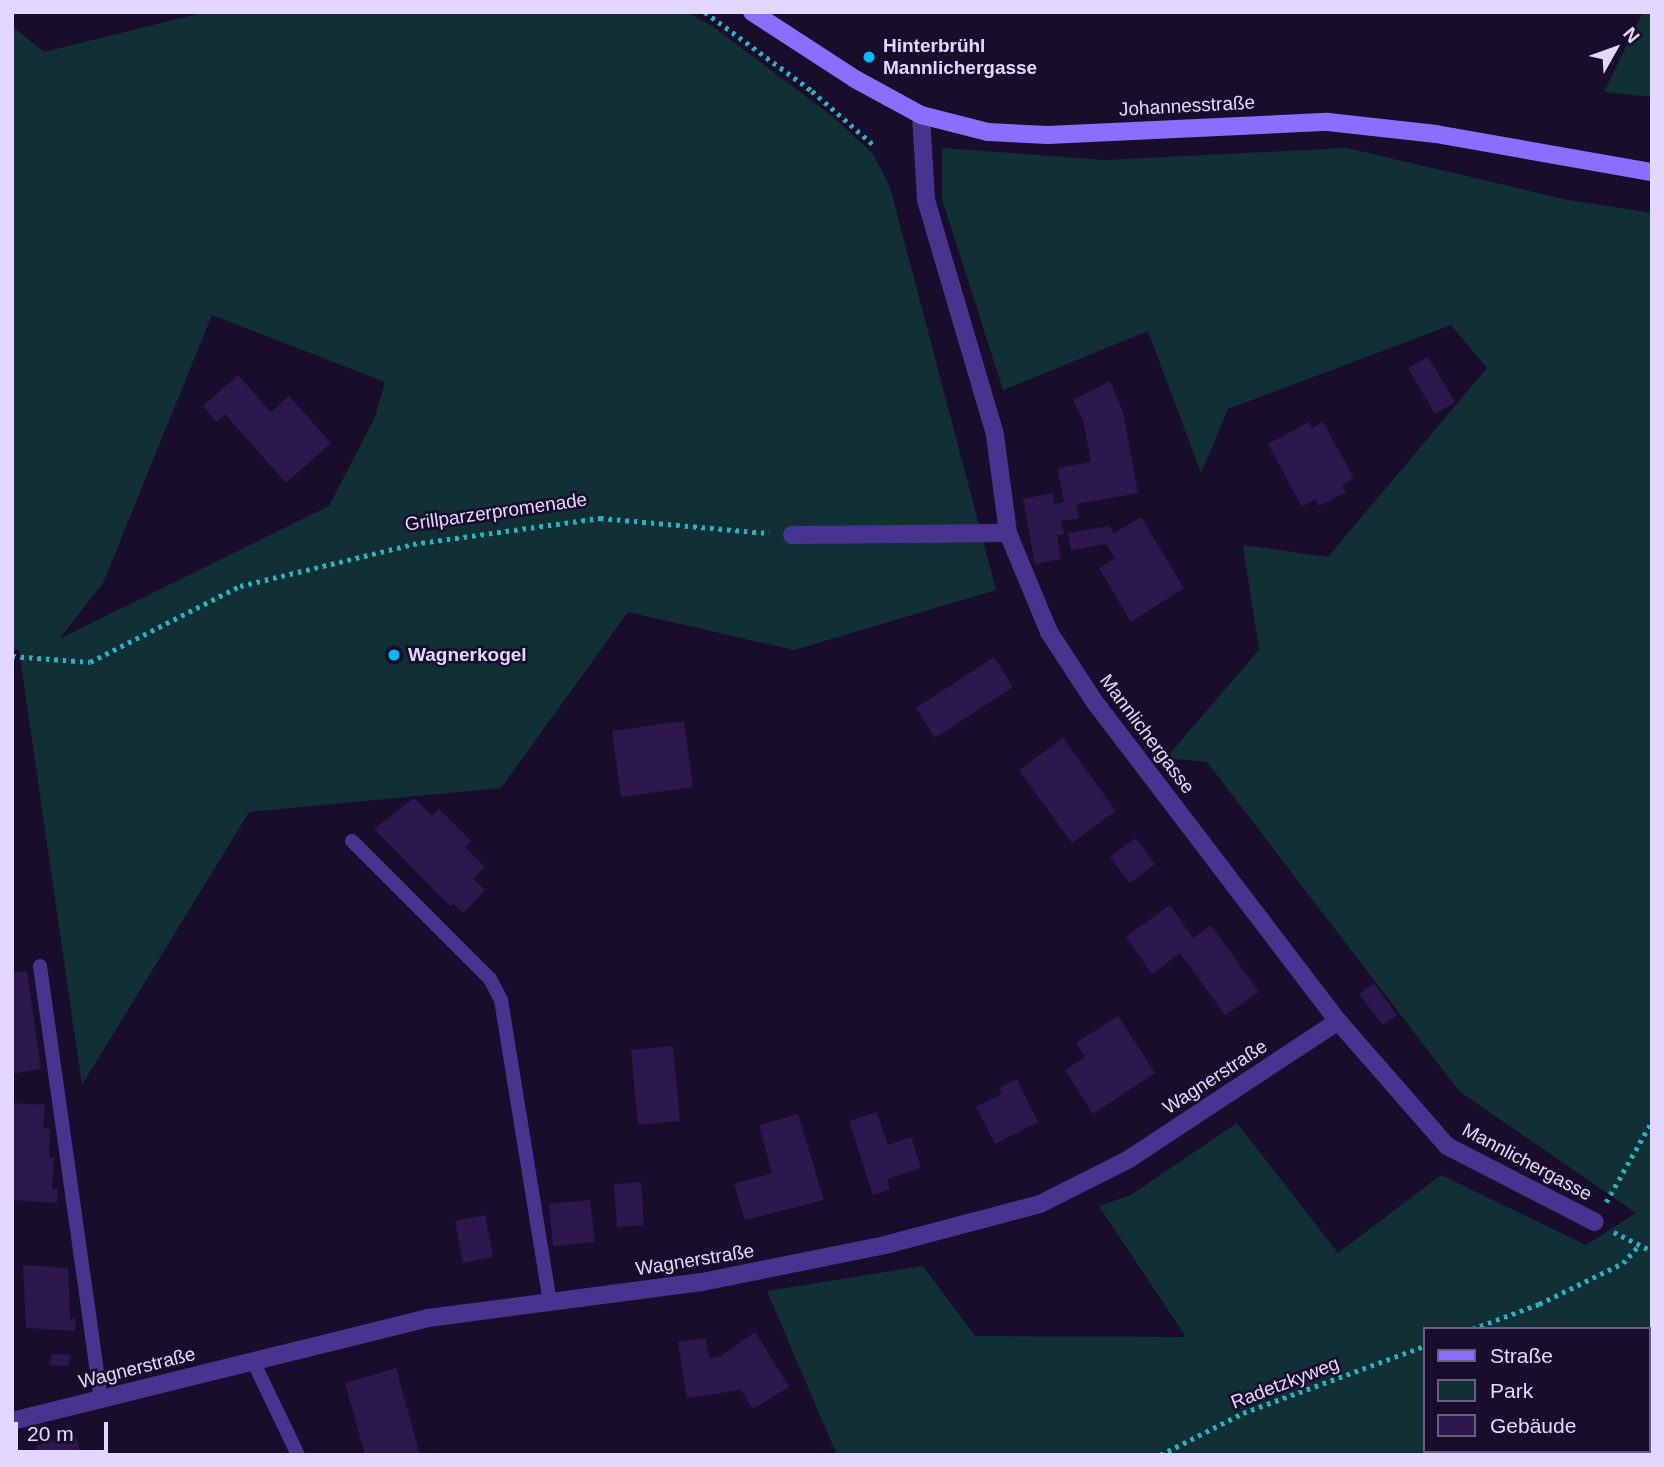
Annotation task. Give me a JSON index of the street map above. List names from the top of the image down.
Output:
{
  "streets": {
    "main road": ["Johannesstraße"],
    "street": ["Mannlichergasse", "Wagnerstraße"],
    "path": ["Grillparzerpromenade", "Radetzkyweg"]
  },
  "crossings": [
    ["Johannesstraße", "Mannlichergasse"],
    ["Mannlichergasse", "Wagnerstraße"]
  ],
  "places": ["Hinterbrühl Mannlichergasse", "Wagnerkogel"],
  "legend": ["Straße", "Park", "Gebäude"],
  "scale_bar": "20 m",
  "north": "top right"
}
